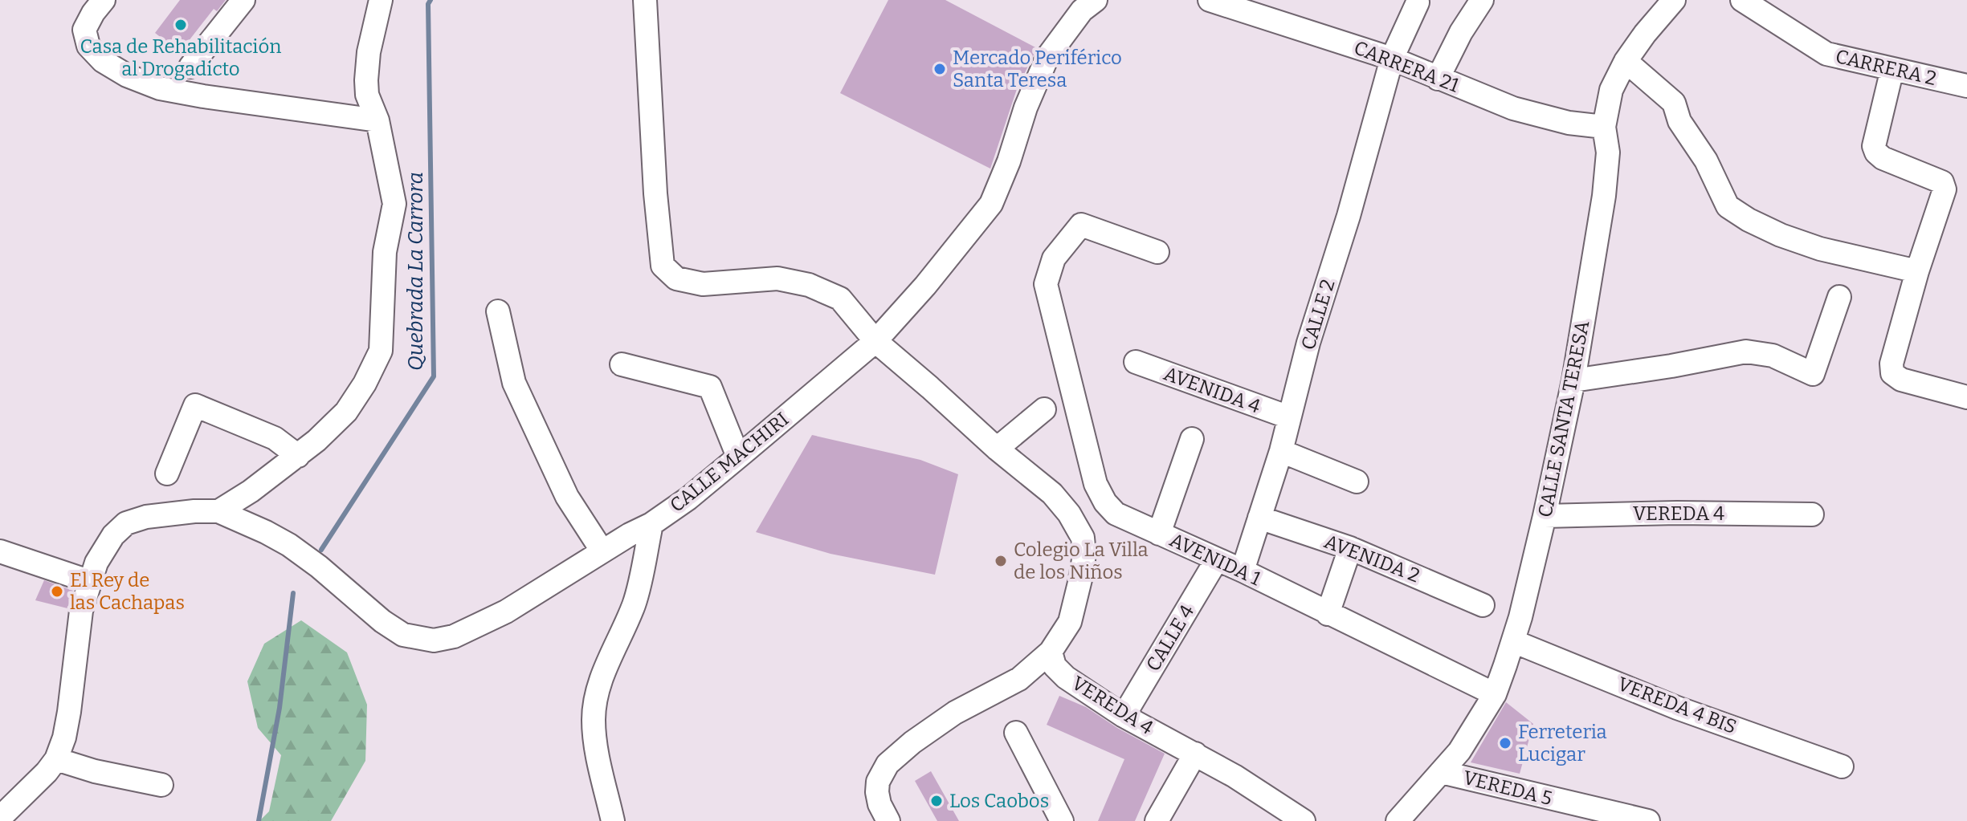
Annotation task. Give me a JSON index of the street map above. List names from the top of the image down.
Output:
{
  "streets": {
    "street": [
      "CARRERA 21",
      "CARRERA 2",
      "CALLE 2",
      "AVENIDA 4",
      "CALLE SANTA TERESA",
      "CALLE MACHIRI",
      "VEREDA 4",
      "AVENIDA 2",
      "AVENIDA 1",
      "CALLE 4",
      "VEREDA 4 BIS",
      "VEREDA 5"
    ]
  },
  "crossings": [
    ["CARRERA 21", "CALLE 2"],
    ["CARRERA 21", "CALLE SANTA TERESA"],
    ["CALLE 2", "AVENIDA 4"],
    ["CALLE 2", "AVENIDA 2"],
    ["CALLE 2", "AVENIDA 1"],
    ["CALLE SANTA TERESA", "VEREDA 4"],
    ["CALLE SANTA TERESA", "AVENIDA 1"],
    ["CALLE SANTA TERESA", "VEREDA 4 BIS"],
    ["CALLE SANTA TERESA", "VEREDA 5"],
    ["VEREDA 4", "CALLE 4"],
    ["AVENIDA 1", "CALLE 4"]
  ],
  "water": ["Quebrada La Carrora"],
  "places": [
    "Casa de Rehabilitación al Drogadicto",
    "Mercado Periférico Santa Teresa",
    "Colegio La Villa de los Niños",
    "El Rey de las Cachapas",
    "Ferreteria Lucigar",
    "Los Caobos"
  ]
}
